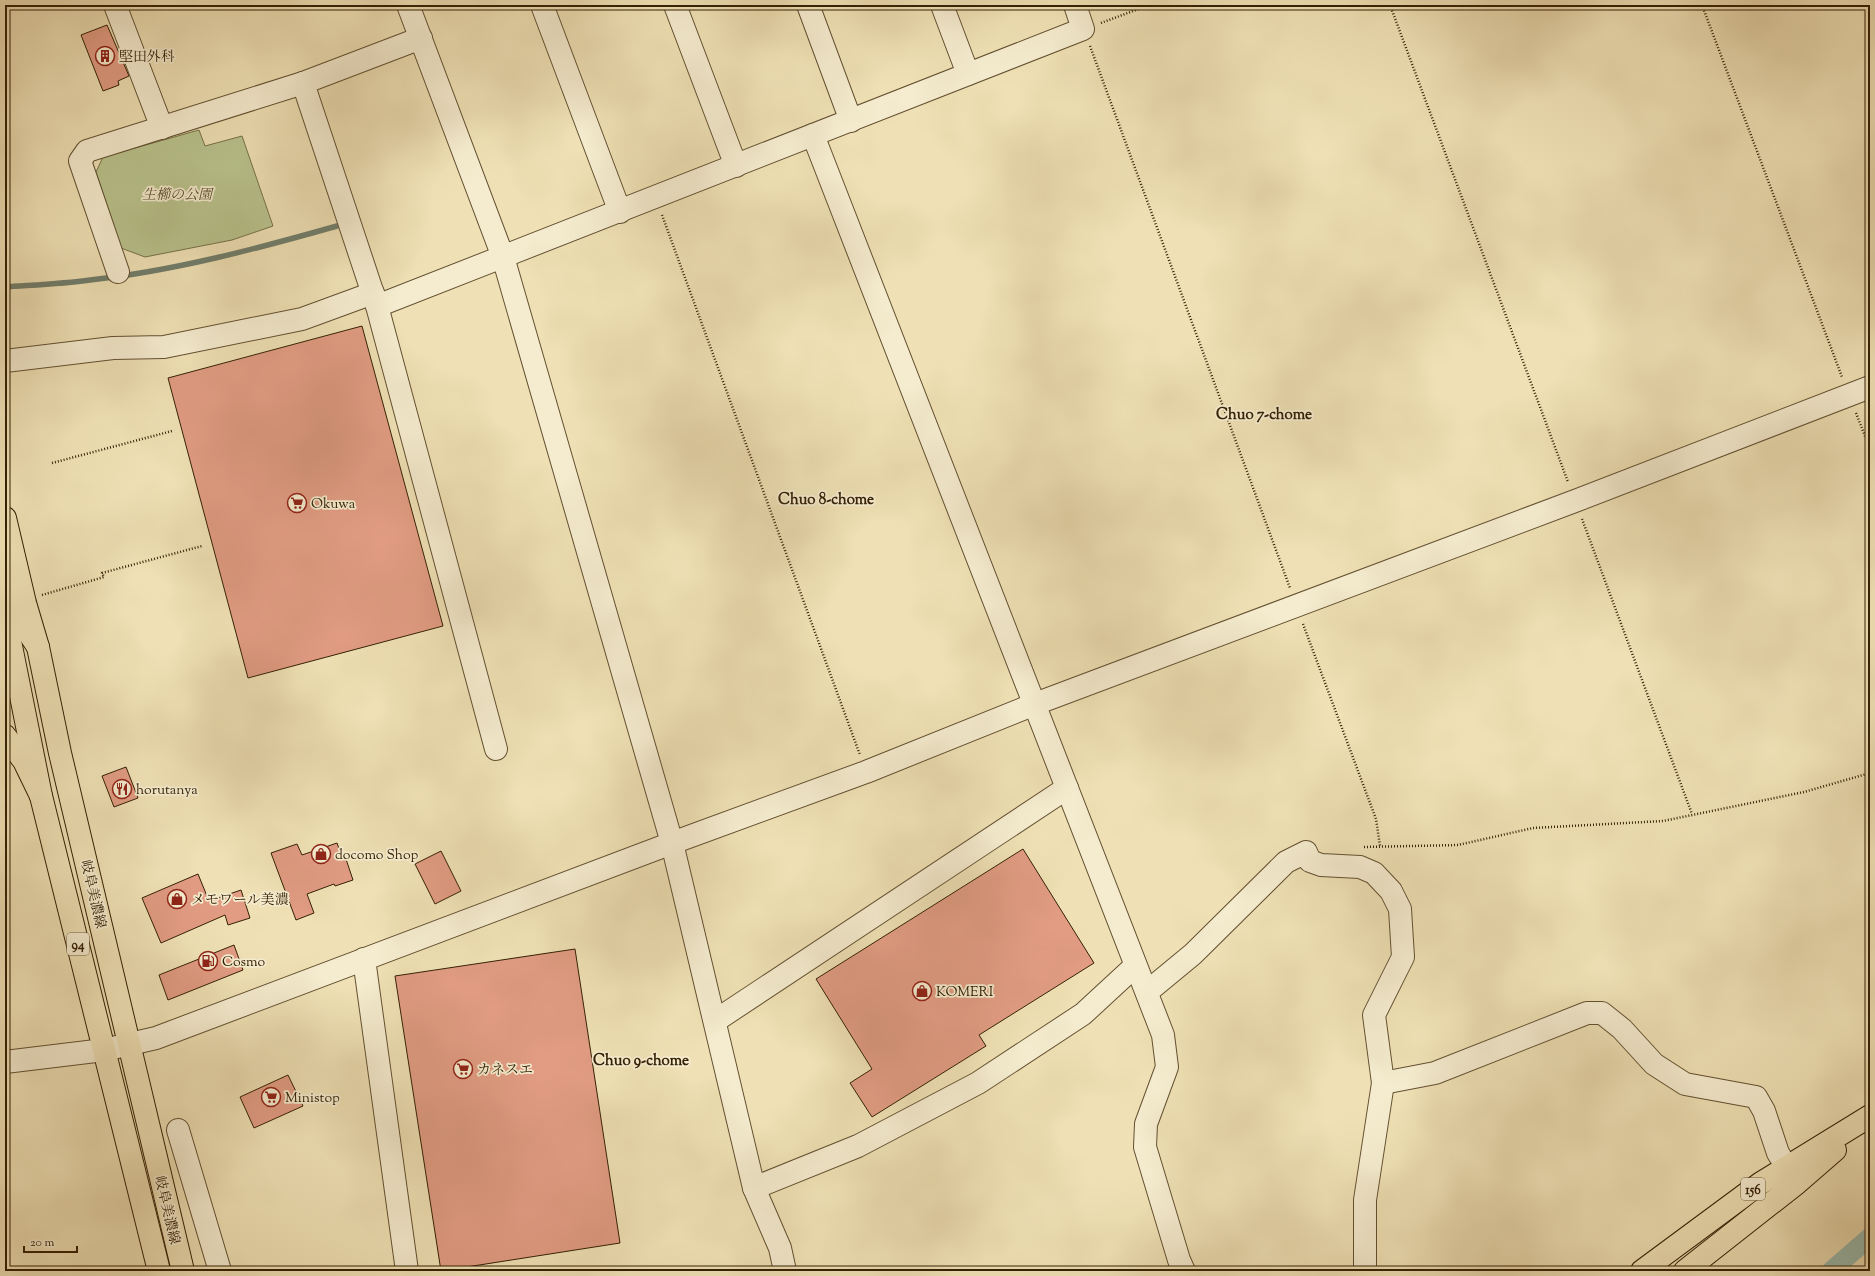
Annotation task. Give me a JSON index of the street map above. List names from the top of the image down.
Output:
{
  "streets": {
    "main road": ["岐阜美濃線", "94", "156"]
  },
  "districts": ["Chuo 7-chome", "Chuo 8-chome", "Chuo 9-chome"],
  "parks": ["生櫛の公園"],
  "places": {
    "building": ["堅田外科"],
    "supermarket": ["Okuwa", "カネスエ", "Ministop"],
    "restaurant": ["horutanya"],
    "shop": ["docomo Shop", "メモワール美濃", "KOMERI"],
    "fuel station": ["Cosmo"]
  },
  "scale_bar": "20 m"
}
